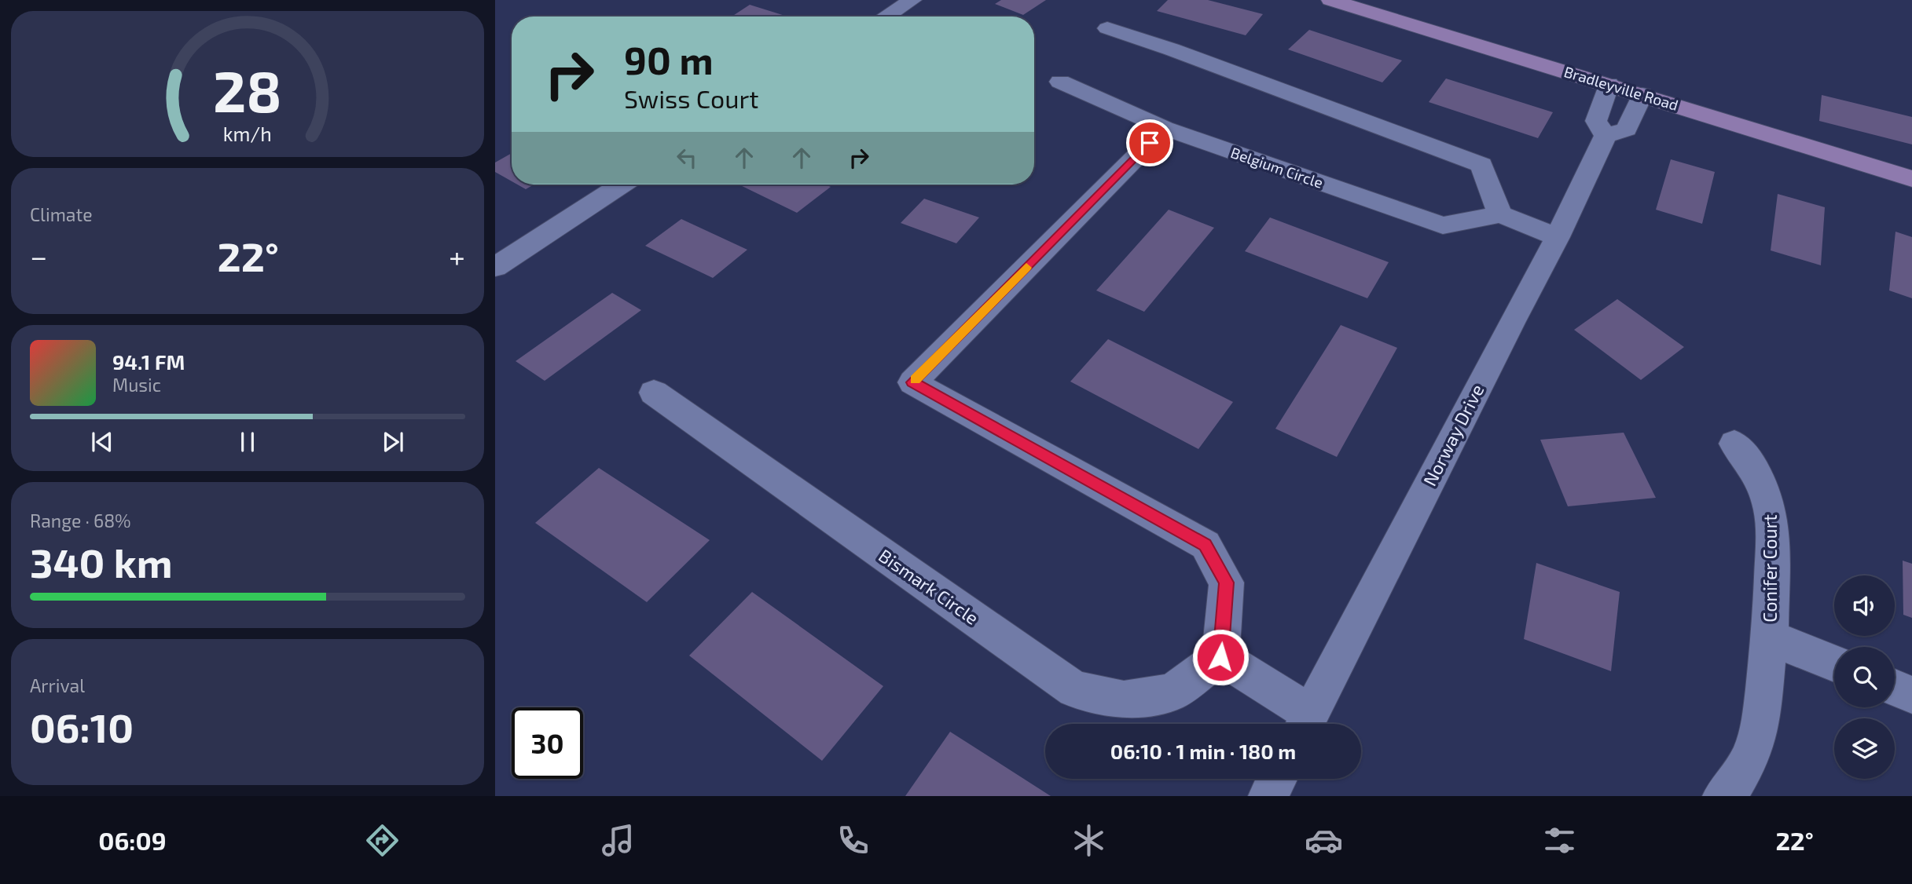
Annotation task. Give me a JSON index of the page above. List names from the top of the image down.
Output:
{
  "streets": {
    "street": [
      "Bradleyville Road",
      "Belgium Circle",
      "Norway Drive",
      "Conifer Court",
      "Bismark Circle"
    ]
  },
  "page": {
    "turn": ["90 m", "Swiss Court"],
    "tile": [
      "Climate",
      ["Range · 68%", "340 km"],
      ["Arrival", "06:10"]
    ],
    "heat": ["−", "22°", "+"],
    "song": ["94.1 FM", "Music"],
    "limit": "30",
    "trip": "06:10 · 1 min · 180 m",
    "tabs": ["06:09", "22°"],
    "gauge": ["28", "km/h"]
  }
}
